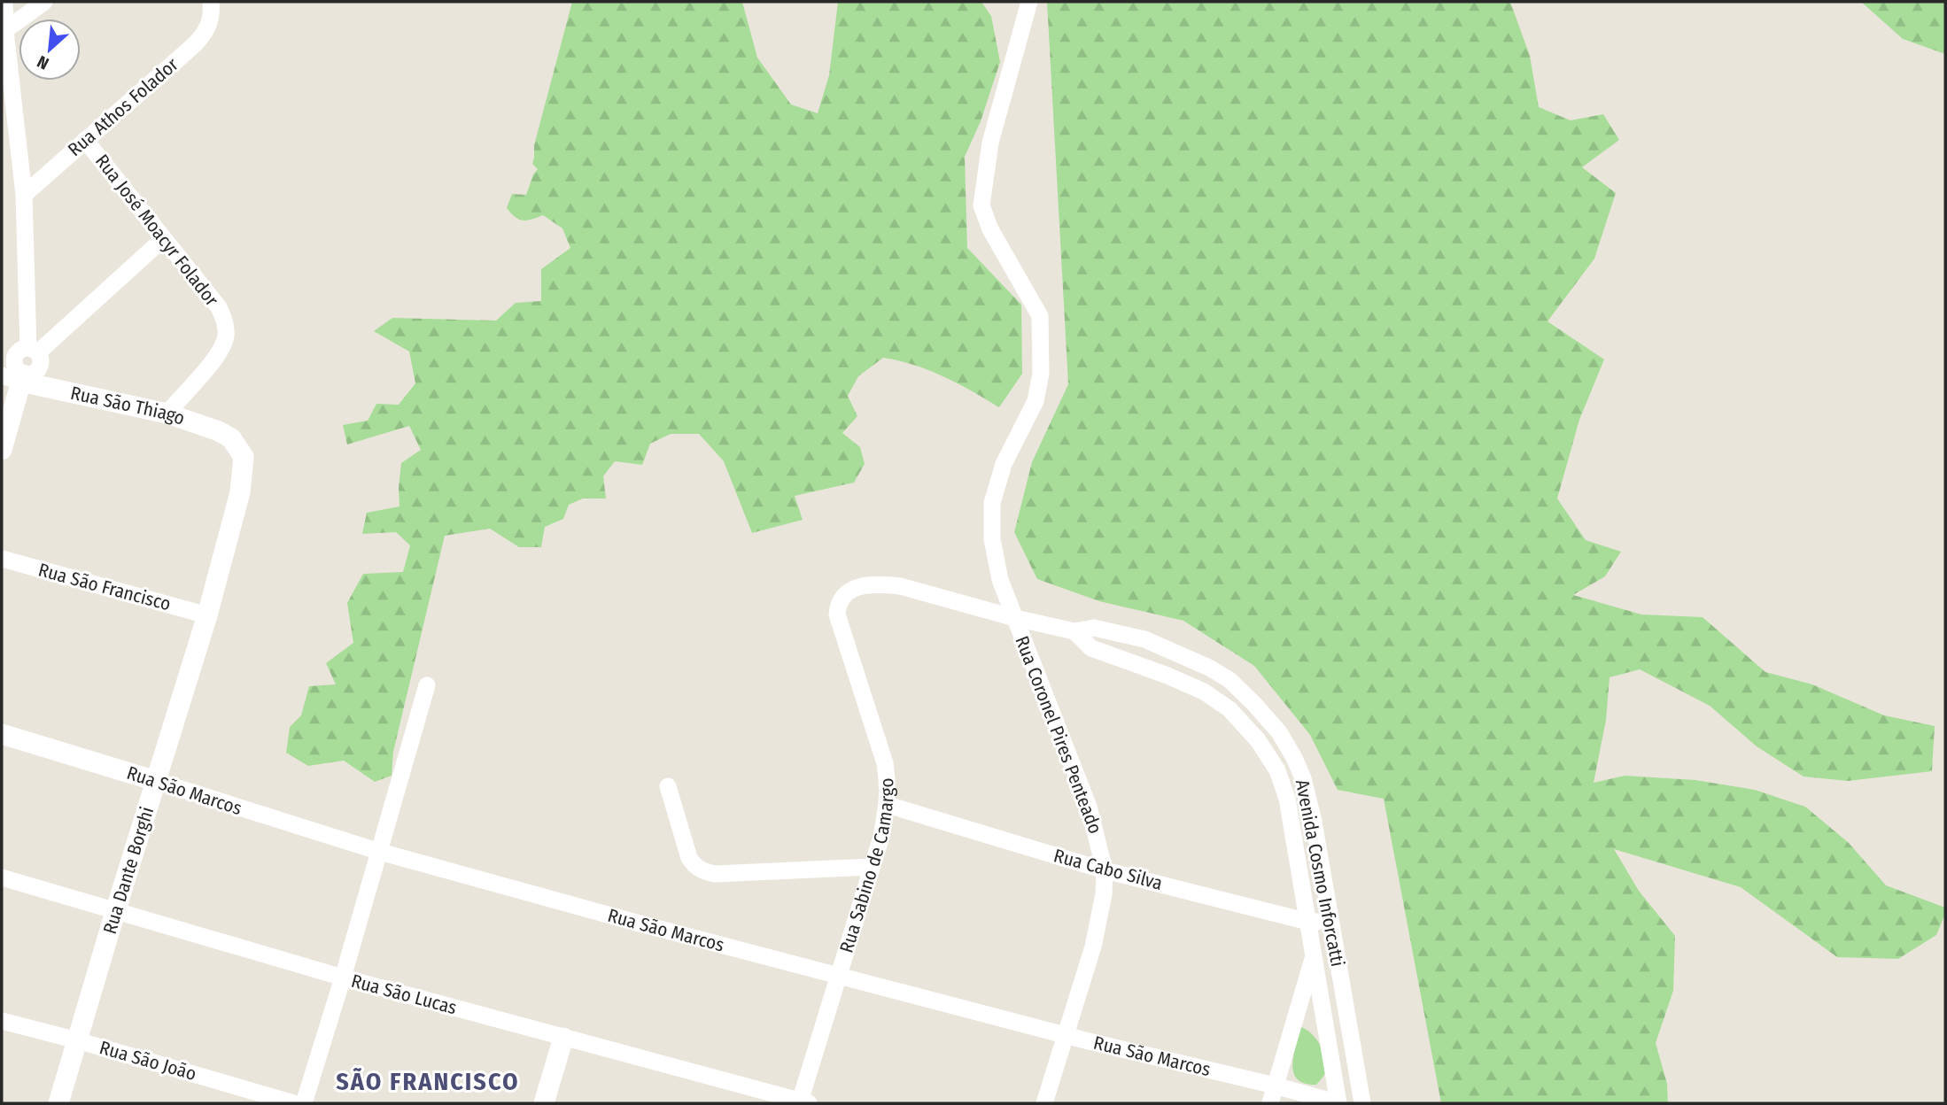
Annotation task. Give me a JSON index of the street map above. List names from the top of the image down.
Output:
{
  "streets": {
    "street": [
      "Rua Athos Folador",
      "Rua José Moacyr Folador",
      "Rua São Thiago",
      "Rua São Francisco",
      "Rua Coronel Pires Penteado",
      "Rua São Marcos",
      "Rua Sabino de Camargo",
      "Rua Cabo Silva",
      "Rua Dante Borghi",
      "Avenida Cosmo Inforcatti",
      "Rua São Lucas",
      "Rua São João"
    ]
  },
  "crossings": [
    ["Rua Athos Folador", "Rua José Moacyr Folador"],
    ["Rua José Moacyr Folador", "Rua São Thiago"],
    ["Rua São Thiago", "Rua Dante Borghi"],
    ["Rua São Francisco", "Rua Dante Borghi"],
    ["Rua Coronel Pires Penteado", "Rua São Marcos"],
    ["Rua Coronel Pires Penteado", "Rua Sabino de Camargo"],
    ["Rua Coronel Pires Penteado", "Rua Cabo Silva"],
    ["Rua São Marcos", "Rua Sabino de Camargo"],
    ["Rua São Marcos", "Rua Dante Borghi"],
    ["Rua São Marcos", "Avenida Cosmo Inforcatti"],
    ["Rua Sabino de Camargo", "Rua Cabo Silva"],
    ["Rua Sabino de Camargo", "Rua São Lucas"],
    ["Rua Cabo Silva", "Avenida Cosmo Inforcatti"],
    ["Rua Dante Borghi", "Rua São Lucas"],
    ["Rua Dante Borghi", "Rua São João"]
  ],
  "districts": ["SÃO FRANCISCO"],
  "north": "bottom left"
}
